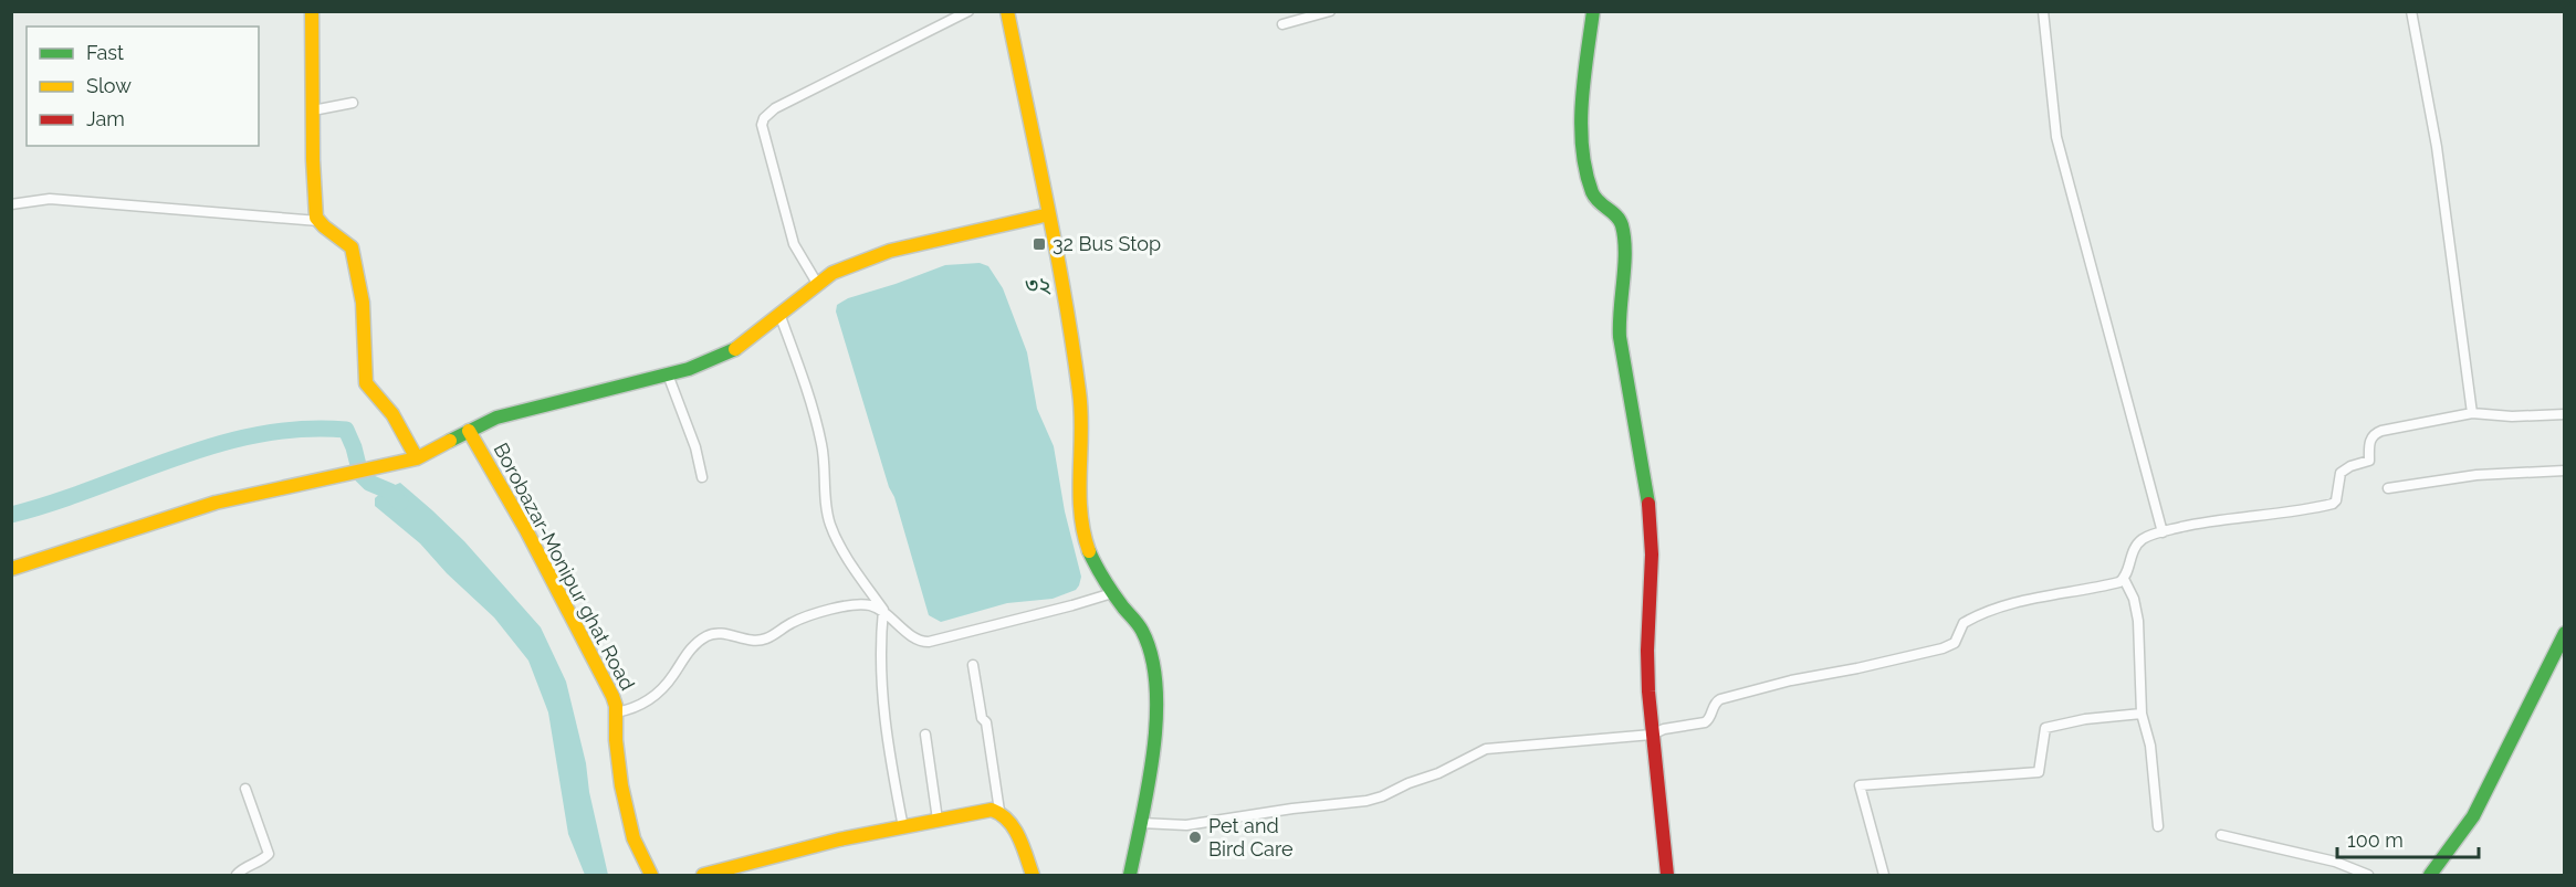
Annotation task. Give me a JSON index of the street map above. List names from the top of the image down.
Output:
{
  "streets": {
    "street": ["Borobazar-Monipur ghat Road"]
  },
  "districts": ["৩২"],
  "places": {
    "transit": ["32 Bus Stop"],
    "other": ["Pet and Bird Care"]
  },
  "legend": ["Fast", "Slow", "Jam"],
  "scale_bar": "100 m"
}
